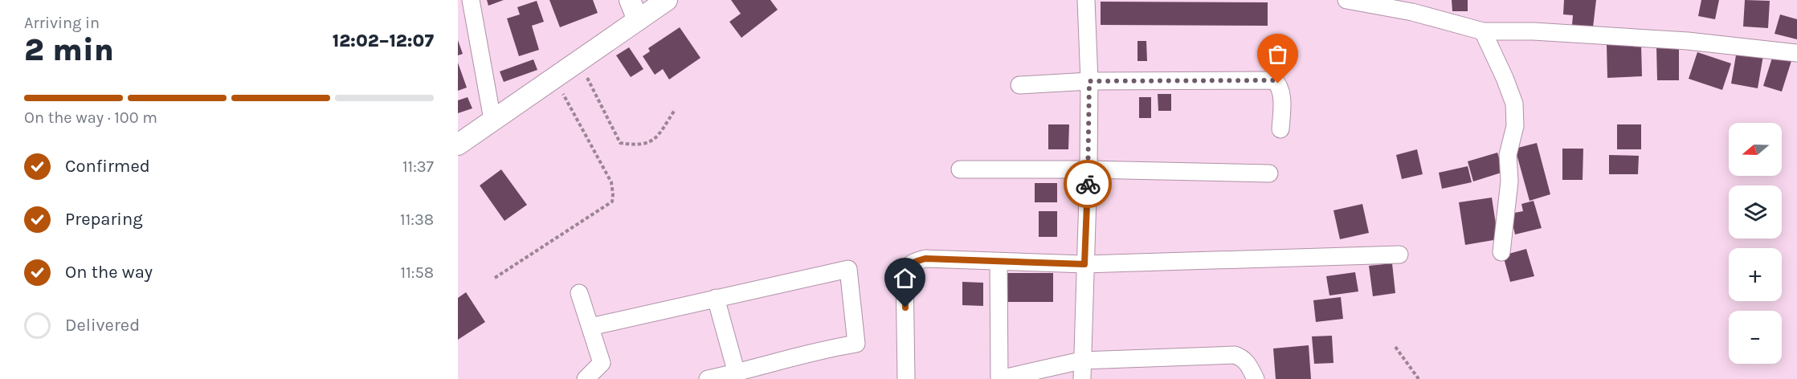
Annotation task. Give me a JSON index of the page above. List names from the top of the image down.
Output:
{
  "north": "left",
  "page": {
    "heading": ["2 min", "Arriving in", "12:02–12:07"],
    "bar": "On the way · 100 m",
    "map_buttons": ["+", "−"],
    "list": [
      ["Confirmed", "11:37"],
      ["Preparing", "11:38"],
      ["On the way", "11:58"],
      "Delivered"
    ]
  }
}
